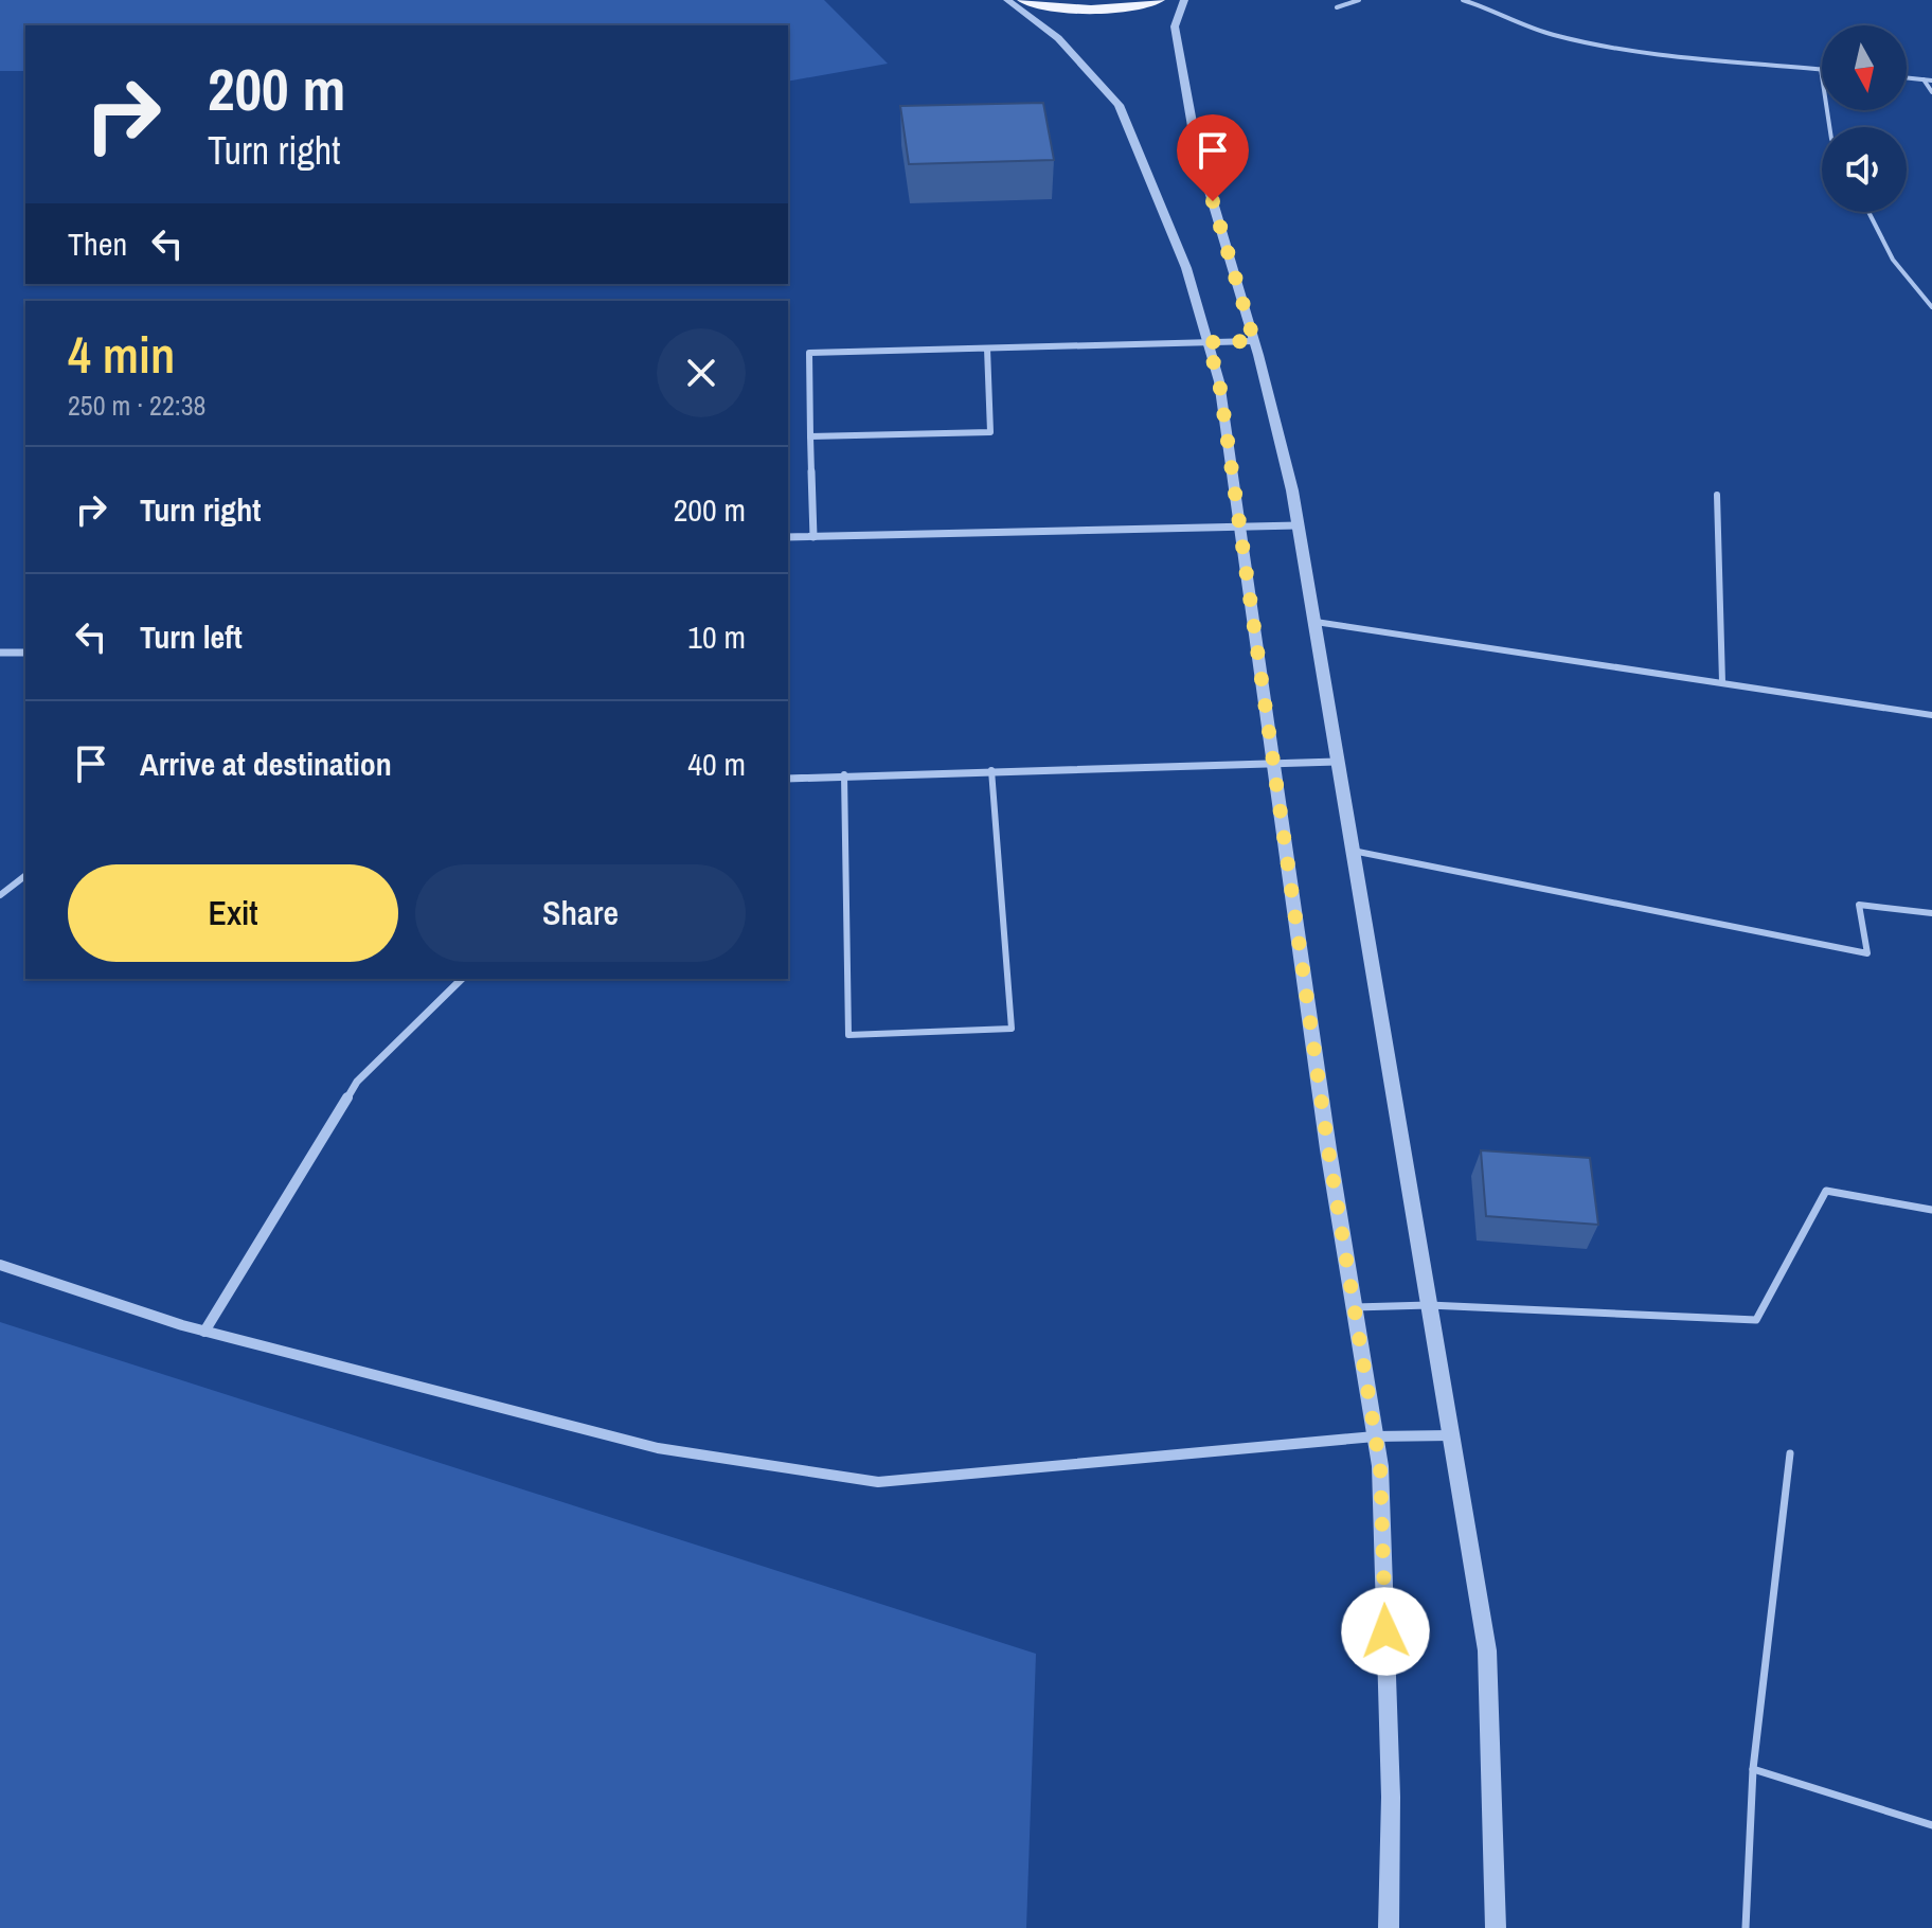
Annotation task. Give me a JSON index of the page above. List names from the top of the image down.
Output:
{
  "north": "bottom",
  "page": {
    "turn": ["200 m", "Turn right"],
    "then": "Then",
    "heading": ["4 min", "250 m · 22:38"],
    "list": [
      {
        "name": "Turn right",
        "value": "200 m"
      },
      {
        "name": "Turn left",
        "value": "10 m"
      },
      {
        "name": "Arrive at destination",
        "value": "40 m"
      }
    ],
    "buttons": ["Exit", "Share"]
  }
}
